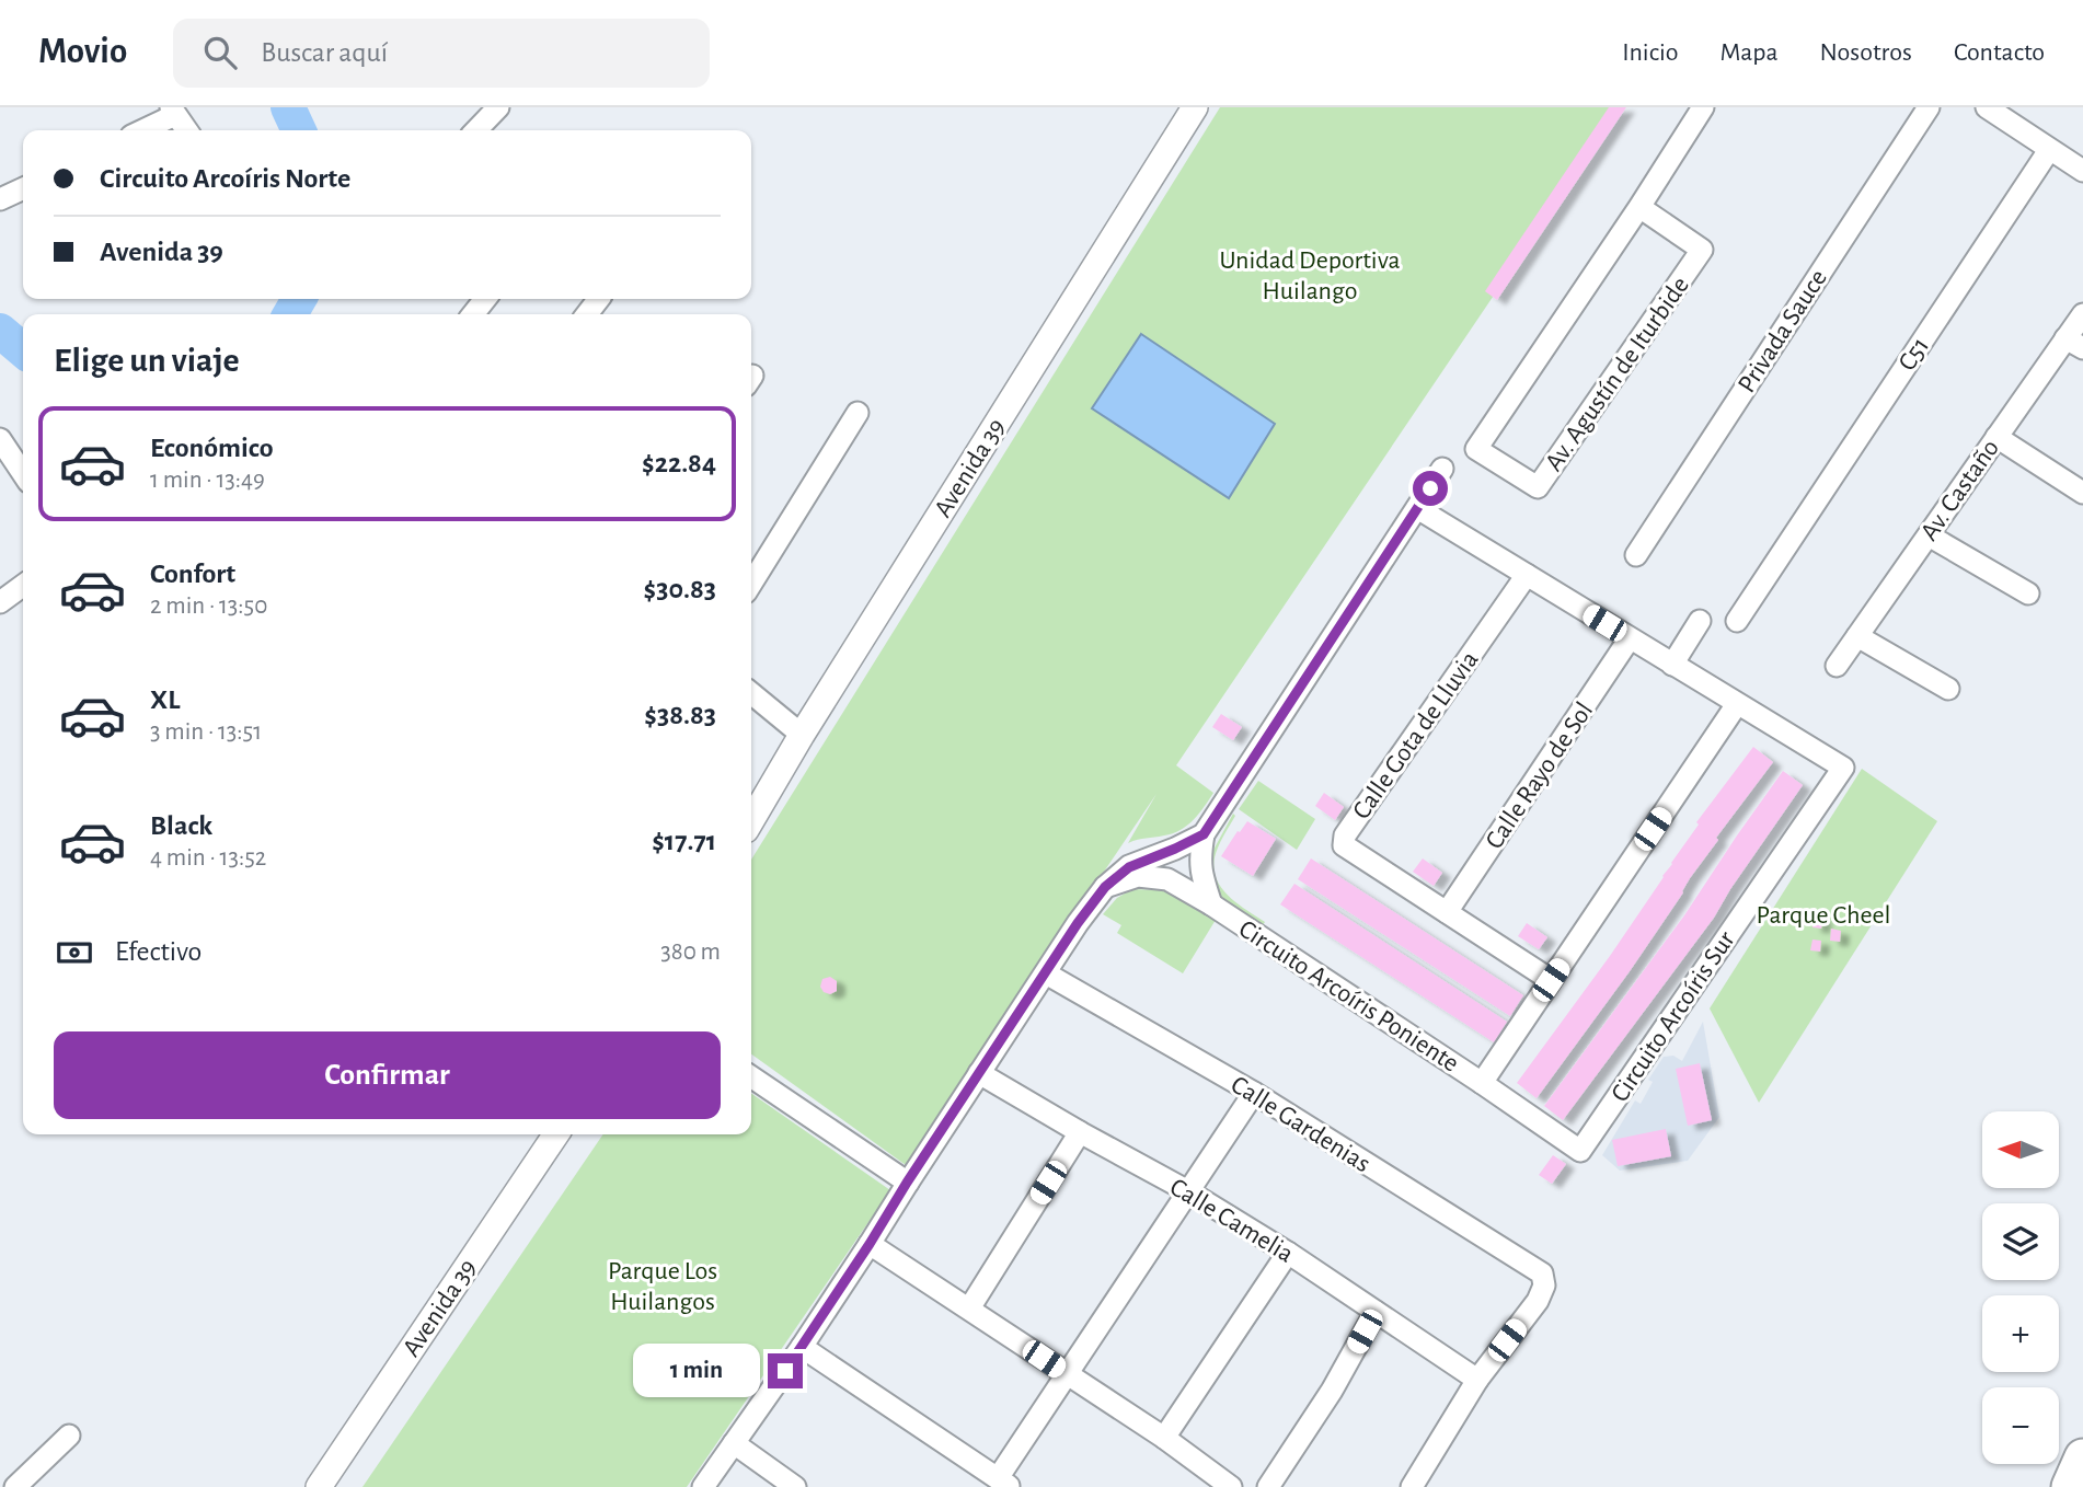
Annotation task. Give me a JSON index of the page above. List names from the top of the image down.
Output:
{
  "streets": {
    "street": [
      "Privada Sauce",
      "C51",
      "Av. Agustín de Iturbide",
      "Avenida 39",
      "Av. Castaño",
      "Calle Gota de Lluvia",
      "Calle Rayo de Sol",
      "Circuito Arcoíris Poniente",
      "Circuito Arcoíris Sur",
      "Calle Gardenias",
      "Calle Camelia"
    ]
  },
  "crossings": [
    ["Calle Gota de Lluvia", "Calle Rayo de Sol"],
    ["Circuito Arcoíris Poniente", "Circuito Arcoíris Sur"],
    ["Calle Gardenias", "Calle Camelia"]
  ],
  "parks": ["Unidad Deportiva Huilango", "Parque Cheel", "Parque Los Huilangos"],
  "north": "left",
  "page": {
    "header": "Movio",
    "search": "Buscar aquí",
    "nav": [
      "Inicio",
      "Mapa",
      "Nosotros",
      "Contacto"
    ],
    "banner": ["Circuito Arcoíris Norte", "Avenida 39"],
    "heading": "Elige un viaje",
    "list": [
      {
        "name": "Económico",
        "note": "1 min · 13:49",
        "value": "$22.84"
      },
      {
        "name": "Confort",
        "note": "2 min · 13:50",
        "value": "$30.83"
      },
      {
        "name": "XL",
        "note": "3 min · 13:51",
        "value": "$38.83"
      },
      {
        "name": "Black",
        "note": "4 min · 13:52",
        "value": "$17.71"
      }
    ],
    "pay": ["Efectivo", "380 m"],
    "buttons": "Confirmar",
    "map_buttons": ["+", "−"],
    "bubble": "1 min"
  }
}
